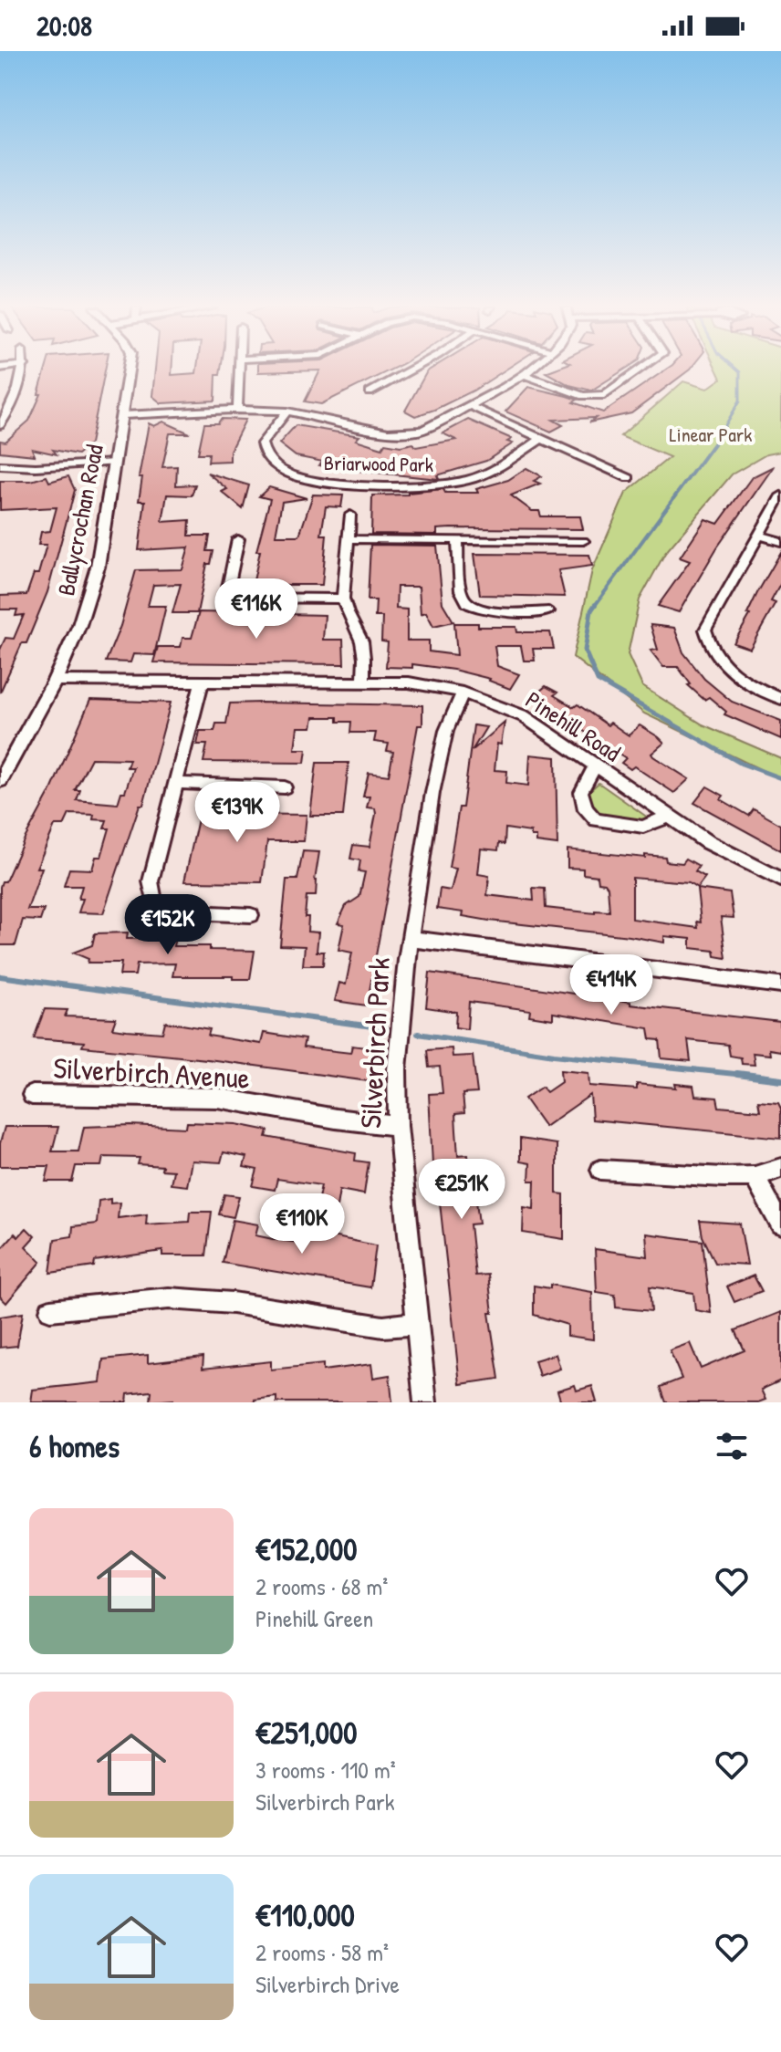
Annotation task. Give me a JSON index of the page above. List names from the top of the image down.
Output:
{
  "streets": {
    "street": [
      "Briarwood Park",
      "Ballycrochan Road",
      "Pinehill Road",
      "Silverbirch Park",
      "Silverbirch Avenue"
    ]
  },
  "crossings": [
    ["Ballycrochan Road", "Pinehill Road"],
    ["Pinehill Road", "Silverbirch Park"],
    ["Silverbirch Park", "Silverbirch Avenue"]
  ],
  "parks": ["Linear Park"],
  "page": {
    "status": "20:08",
    "price": [
      "€116K",
      "€139K",
      "€152K",
      "€414K",
      "€251K",
      "€110K"
    ],
    "heading": "6 homes",
    "list": [
      {
        "name": "€152,000",
        "note": "2 rooms · 68 m² · Pinehill Green"
      },
      {
        "name": "€251,000",
        "note": "3 rooms · 110 m² · Silverbirch Park"
      },
      {
        "name": "€110,000",
        "note": "2 rooms · 58 m² · Silverbirch Drive"
      }
    ]
  }
}
